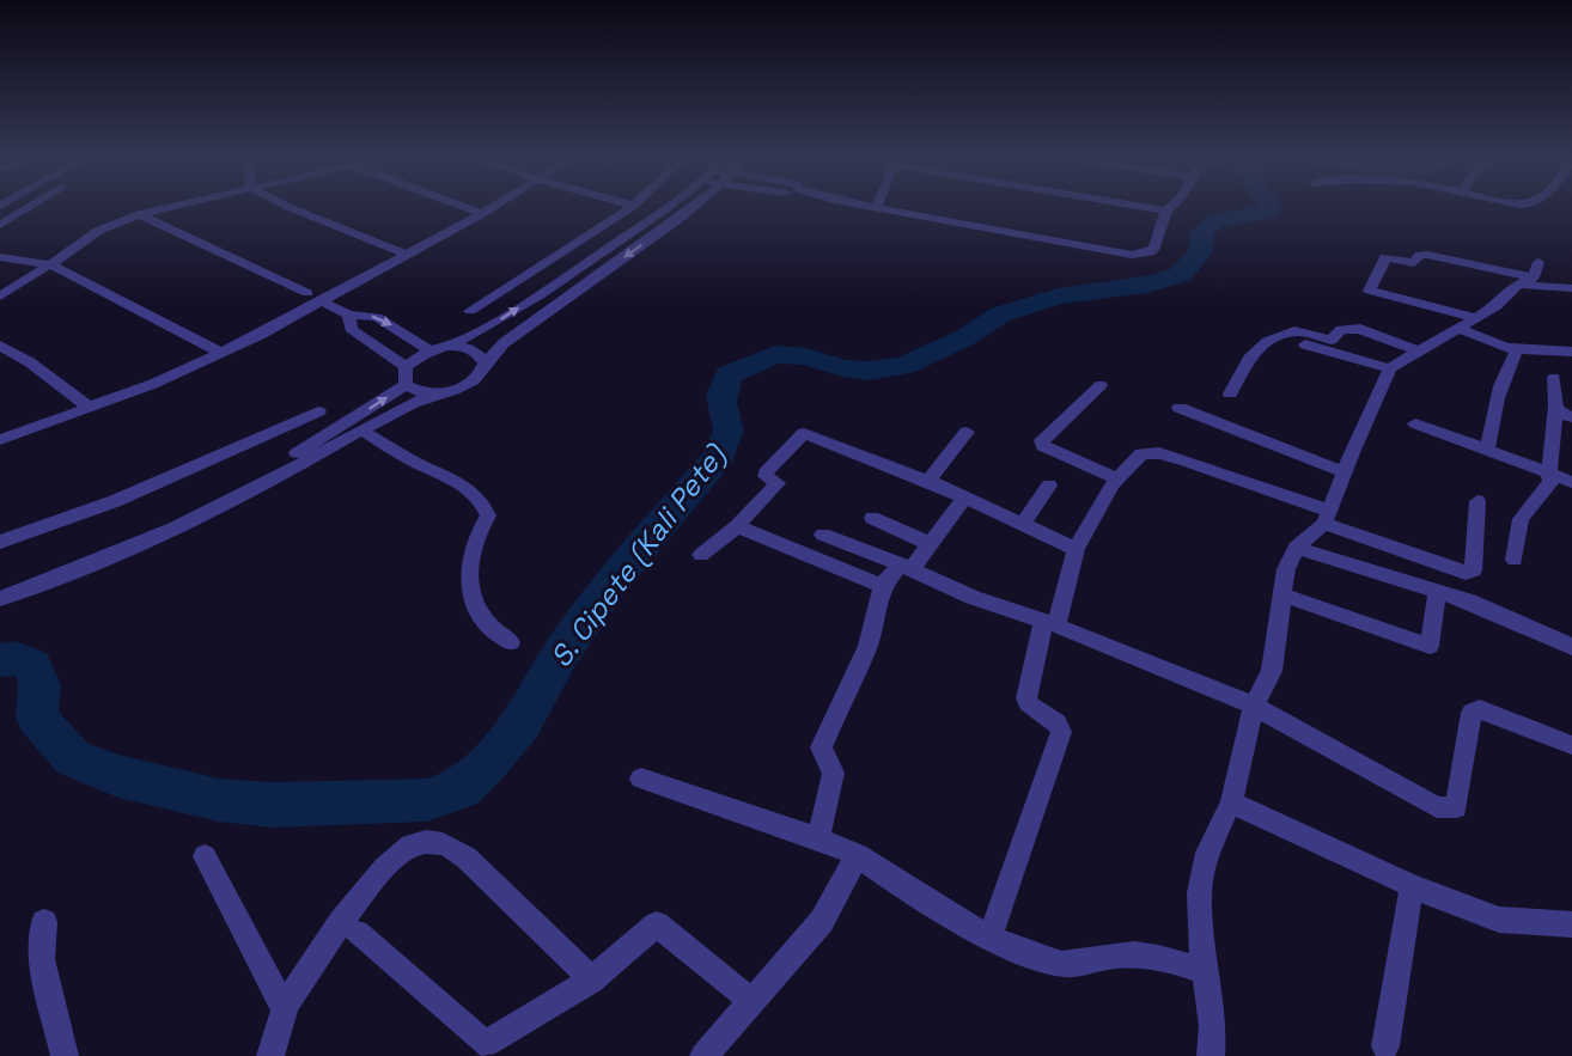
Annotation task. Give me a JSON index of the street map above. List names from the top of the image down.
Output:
{
  "water": ["S. Cipete (Kali Pete)"]
}
